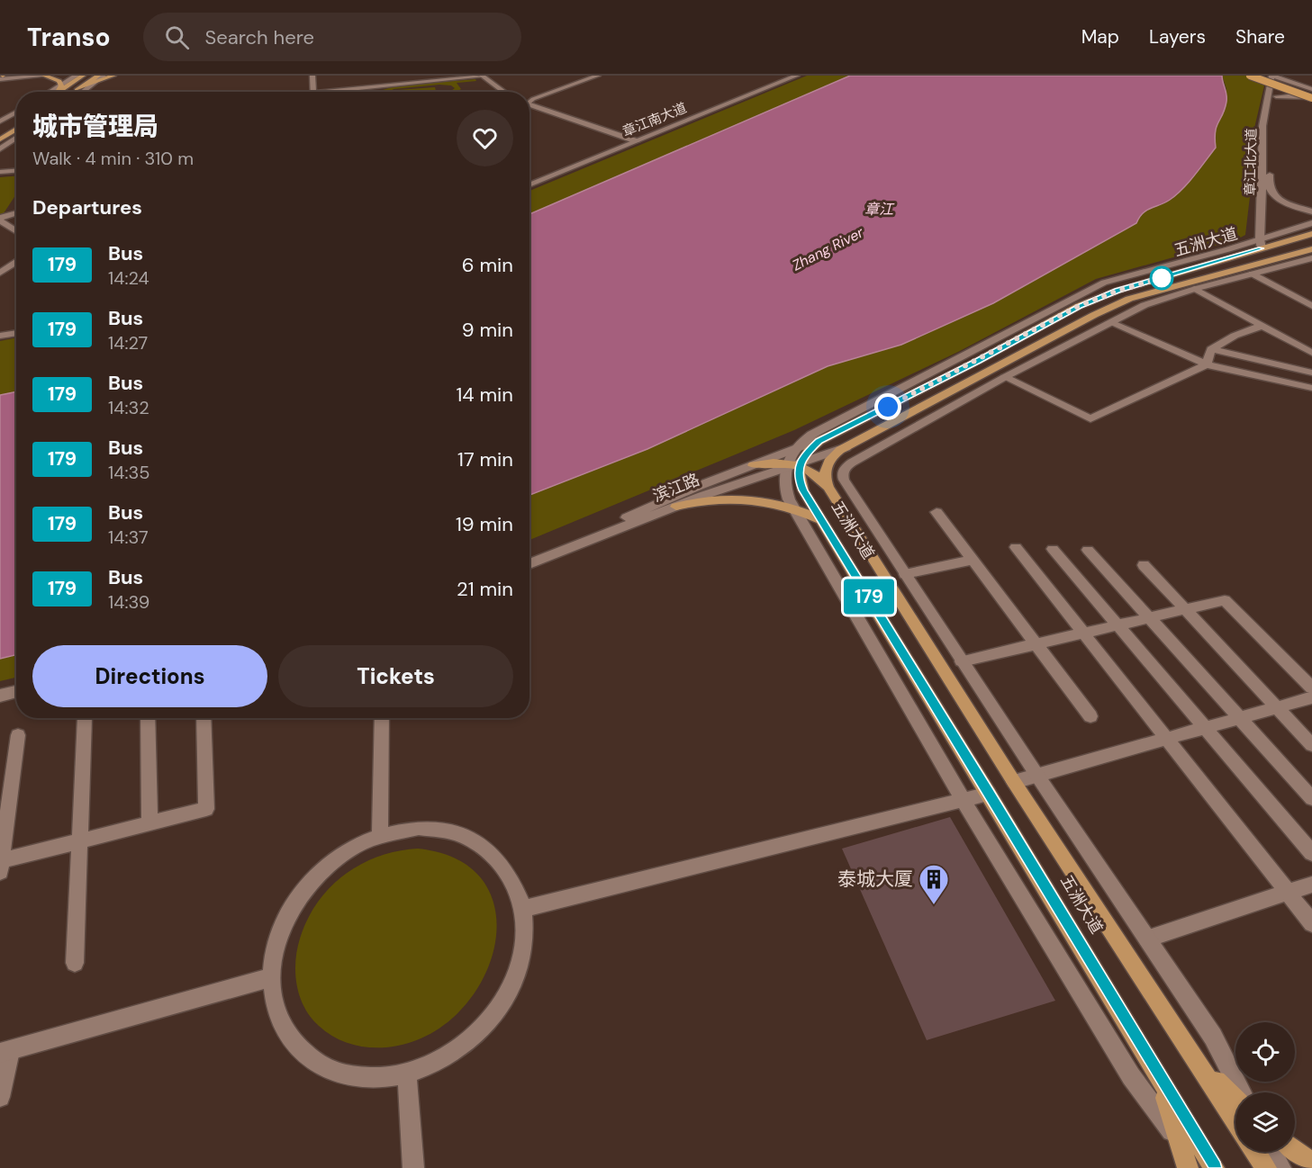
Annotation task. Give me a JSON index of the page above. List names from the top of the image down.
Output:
{
  "streets": {
    "main road": ["五洲大道"],
    "street": ["章江南大道", "章江北大道", "滨江路"]
  },
  "crossings": [
    ["章江北大道", "五洲大道"],
    ["五洲大道", "滨江路"]
  ],
  "water": ["章江", "Zhang River"],
  "places": {
    "building": ["泰城大厦"]
  },
  "lines": ["bus line 179"],
  "page": {
    "header": "Transo",
    "search": "Search here",
    "nav": ["Map", "Layers", "Share"],
    "on_map": "179",
    "heading": [
      ["城市管理局", "Walk · 4 min · 310 m"],
      "Departures"
    ],
    "list": [
      {
        "mark": "179",
        "name": "Bus",
        "note": "14:24",
        "value": "6 min"
      },
      {
        "mark": "179",
        "name": "Bus",
        "note": "14:27",
        "value": "9 min"
      },
      {
        "mark": "179",
        "name": "Bus",
        "note": "14:32",
        "value": "14 min"
      },
      {
        "mark": "179",
        "name": "Bus",
        "note": "14:35",
        "value": "17 min"
      },
      {
        "mark": "179",
        "name": "Bus",
        "note": "14:37",
        "value": "19 min"
      },
      {
        "mark": "179",
        "name": "Bus",
        "note": "14:39",
        "value": "21 min"
      }
    ],
    "buttons": ["Directions", "Tickets"]
  }
}
